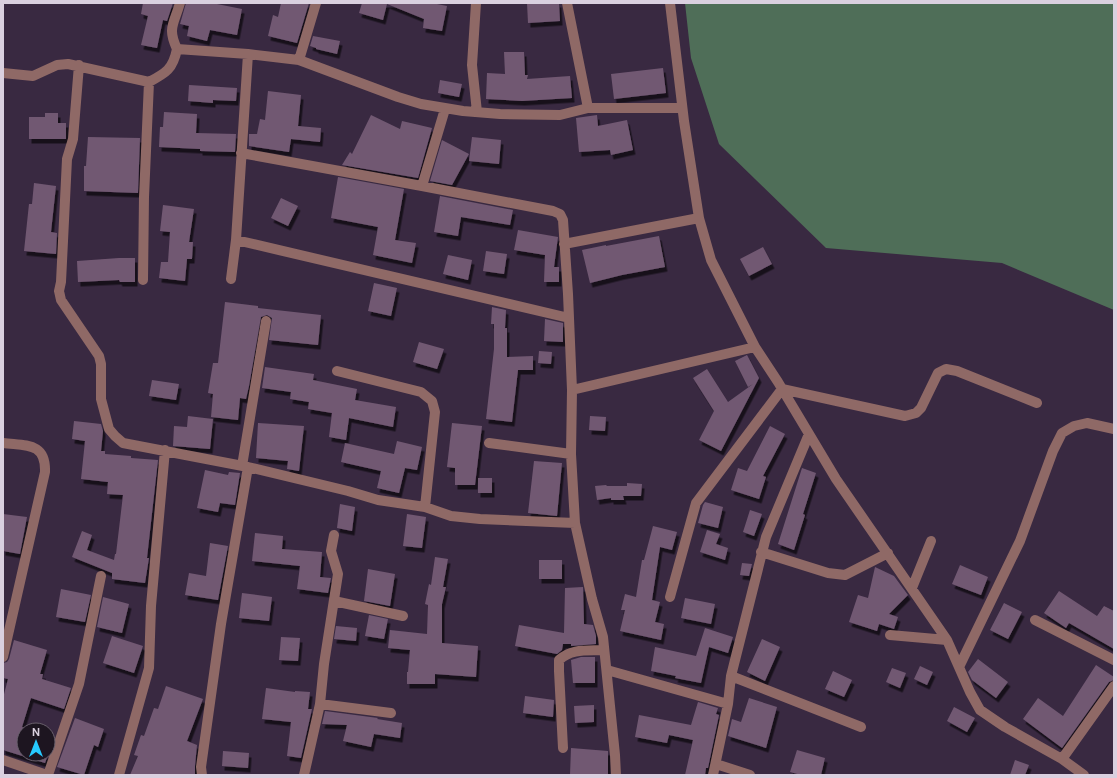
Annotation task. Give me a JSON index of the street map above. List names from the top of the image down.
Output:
{
  "north": "top"
}
